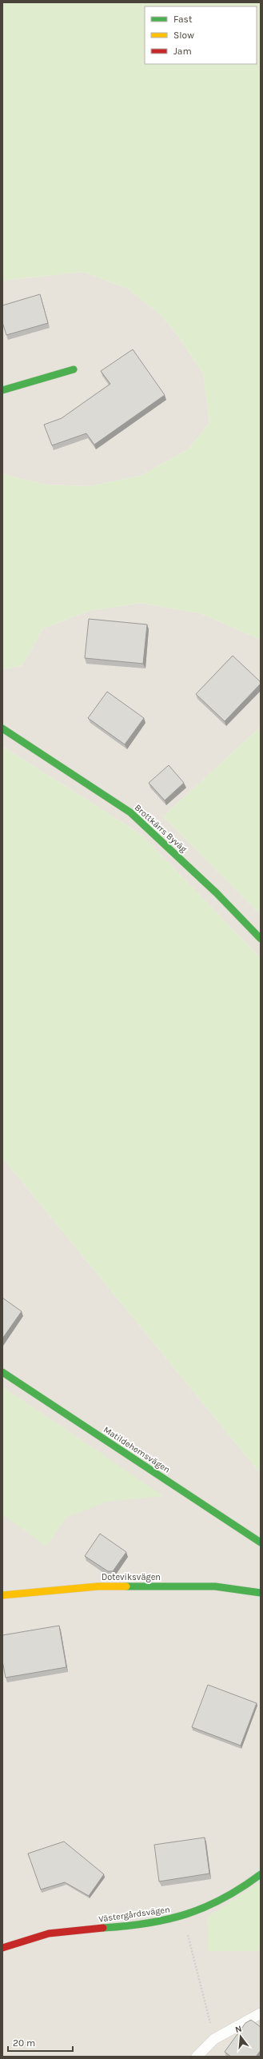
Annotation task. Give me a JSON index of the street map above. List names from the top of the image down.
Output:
{
  "streets": {
    "street": [
      "Brottkärrs Byväg",
      "Matildehemsvägen",
      "Doteviksvägen",
      "Västergårdsvägen"
    ]
  },
  "legend": ["Fast", "Slow", "Jam"],
  "scale_bar": "20 m",
  "north": "top"
}
